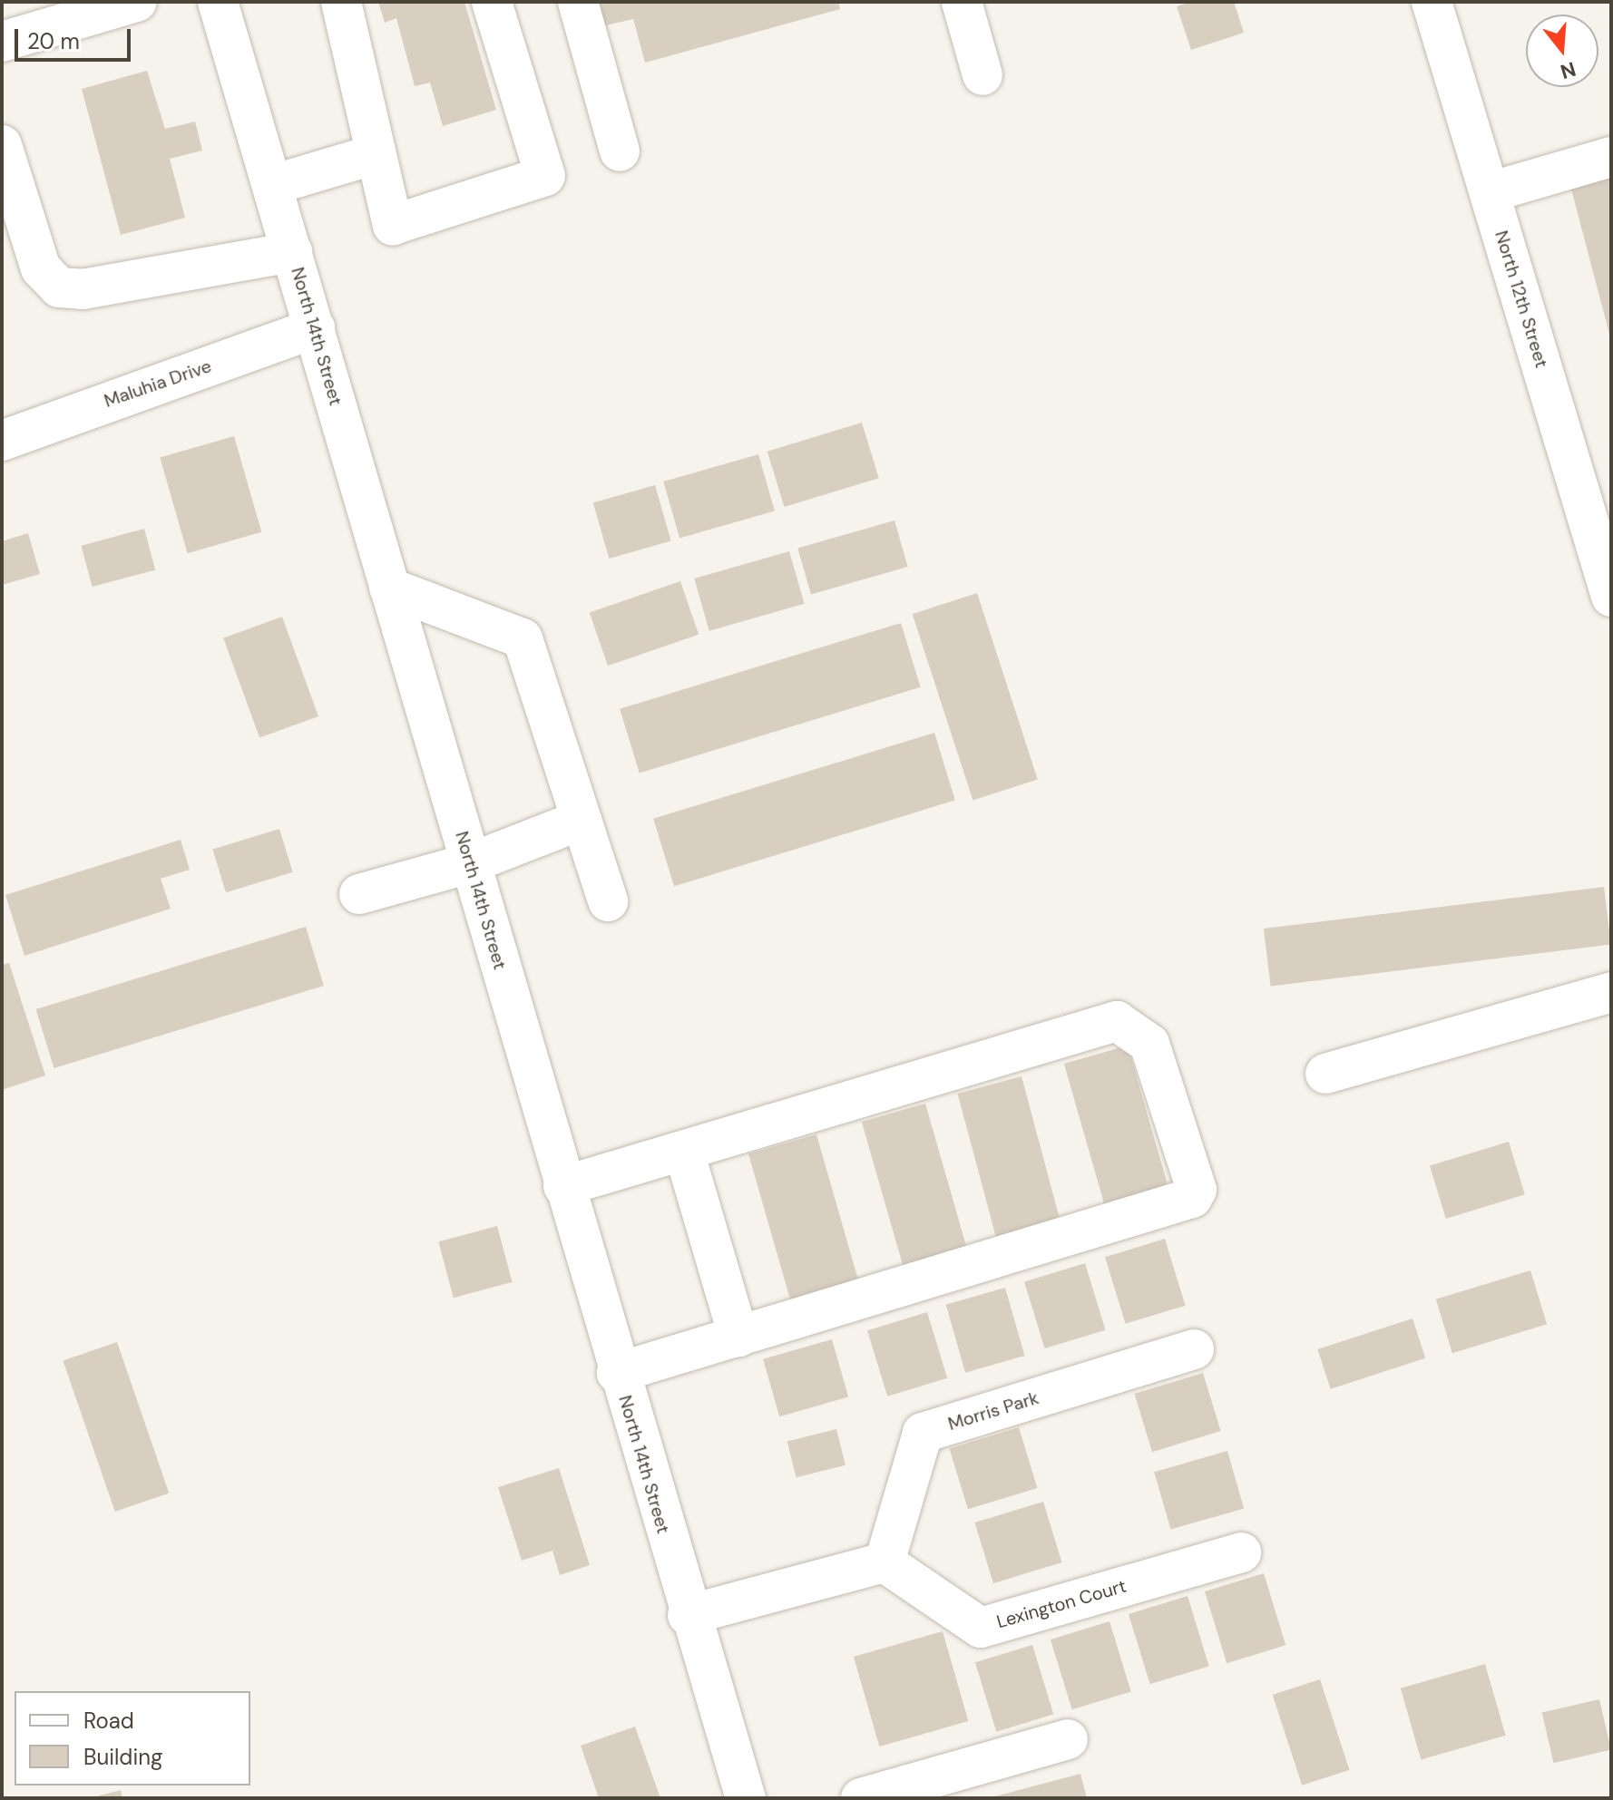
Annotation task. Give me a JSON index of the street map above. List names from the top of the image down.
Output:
{
  "streets": {
    "street": [
      "North 12th Street",
      "North 14th Street",
      "Maluhia Drive",
      "Morris Park",
      "Lexington Court"
    ]
  },
  "crossings": [
    ["North 14th Street", "Maluhia Drive"],
    ["Morris Park", "Lexington Court"]
  ],
  "legend": ["Road", "Building"],
  "scale_bar": "20 m",
  "north": "bottom"
}
